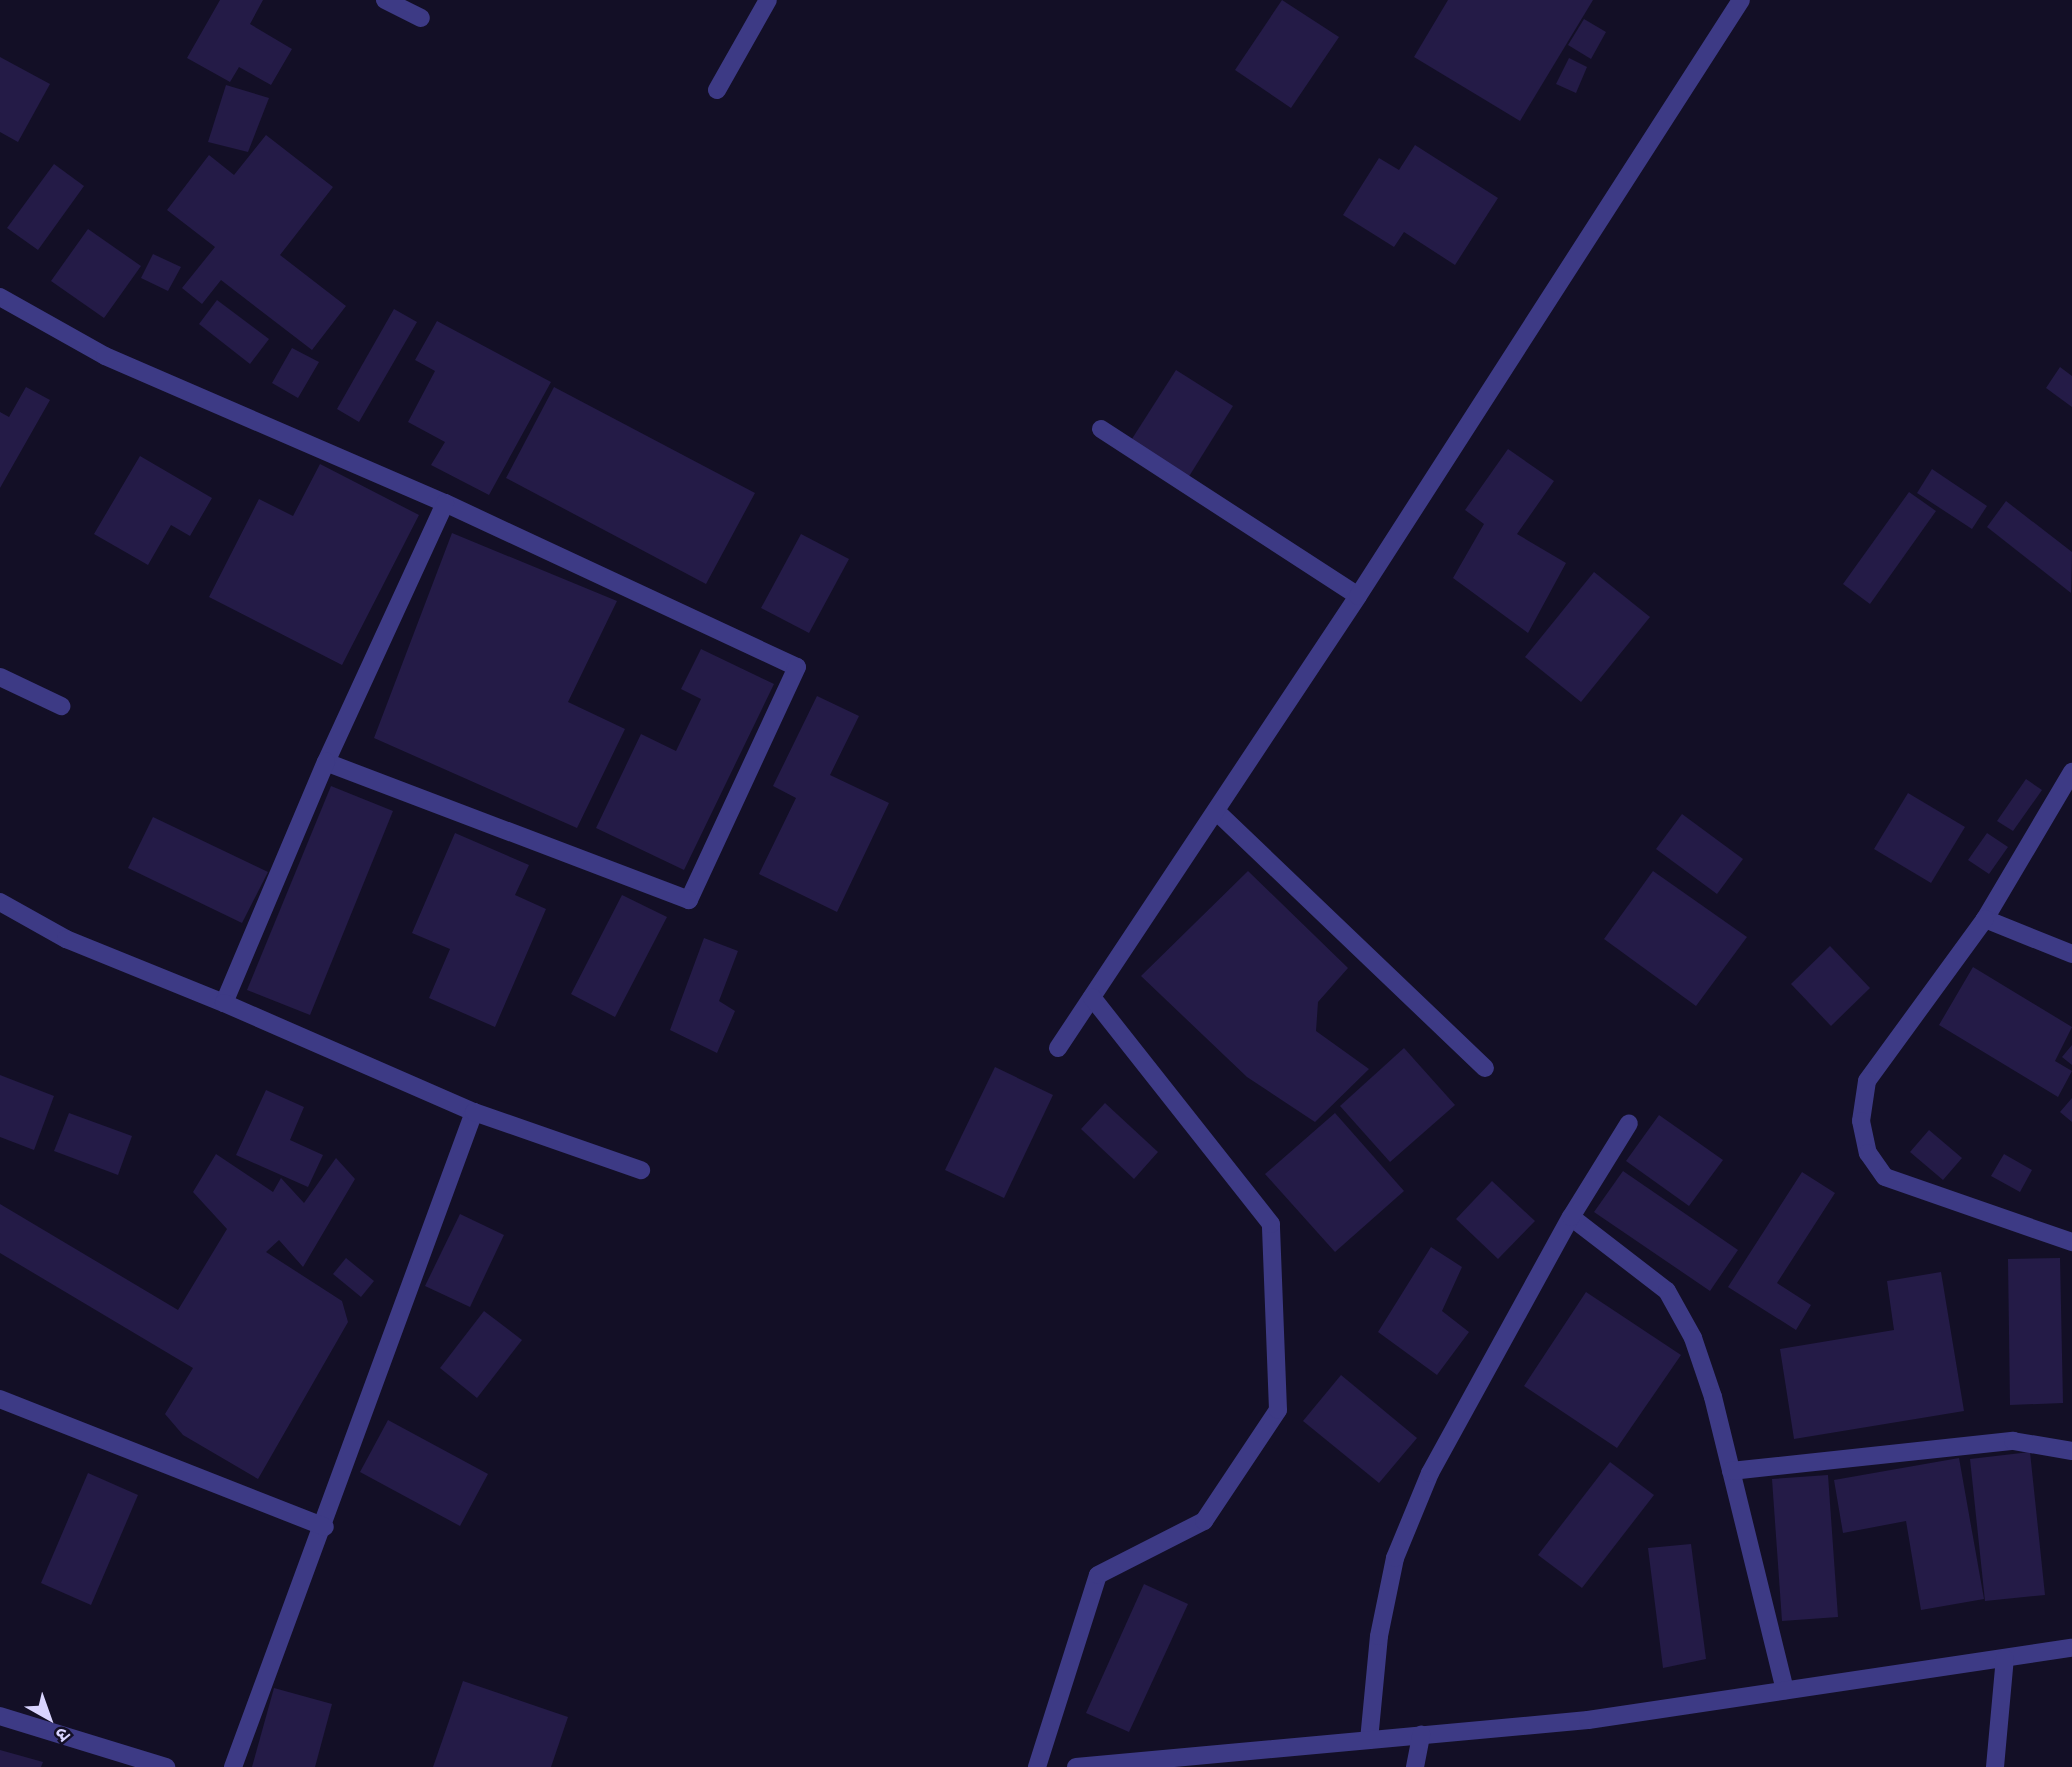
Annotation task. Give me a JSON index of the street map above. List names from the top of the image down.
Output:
{
  "north": "bottom right"
}
